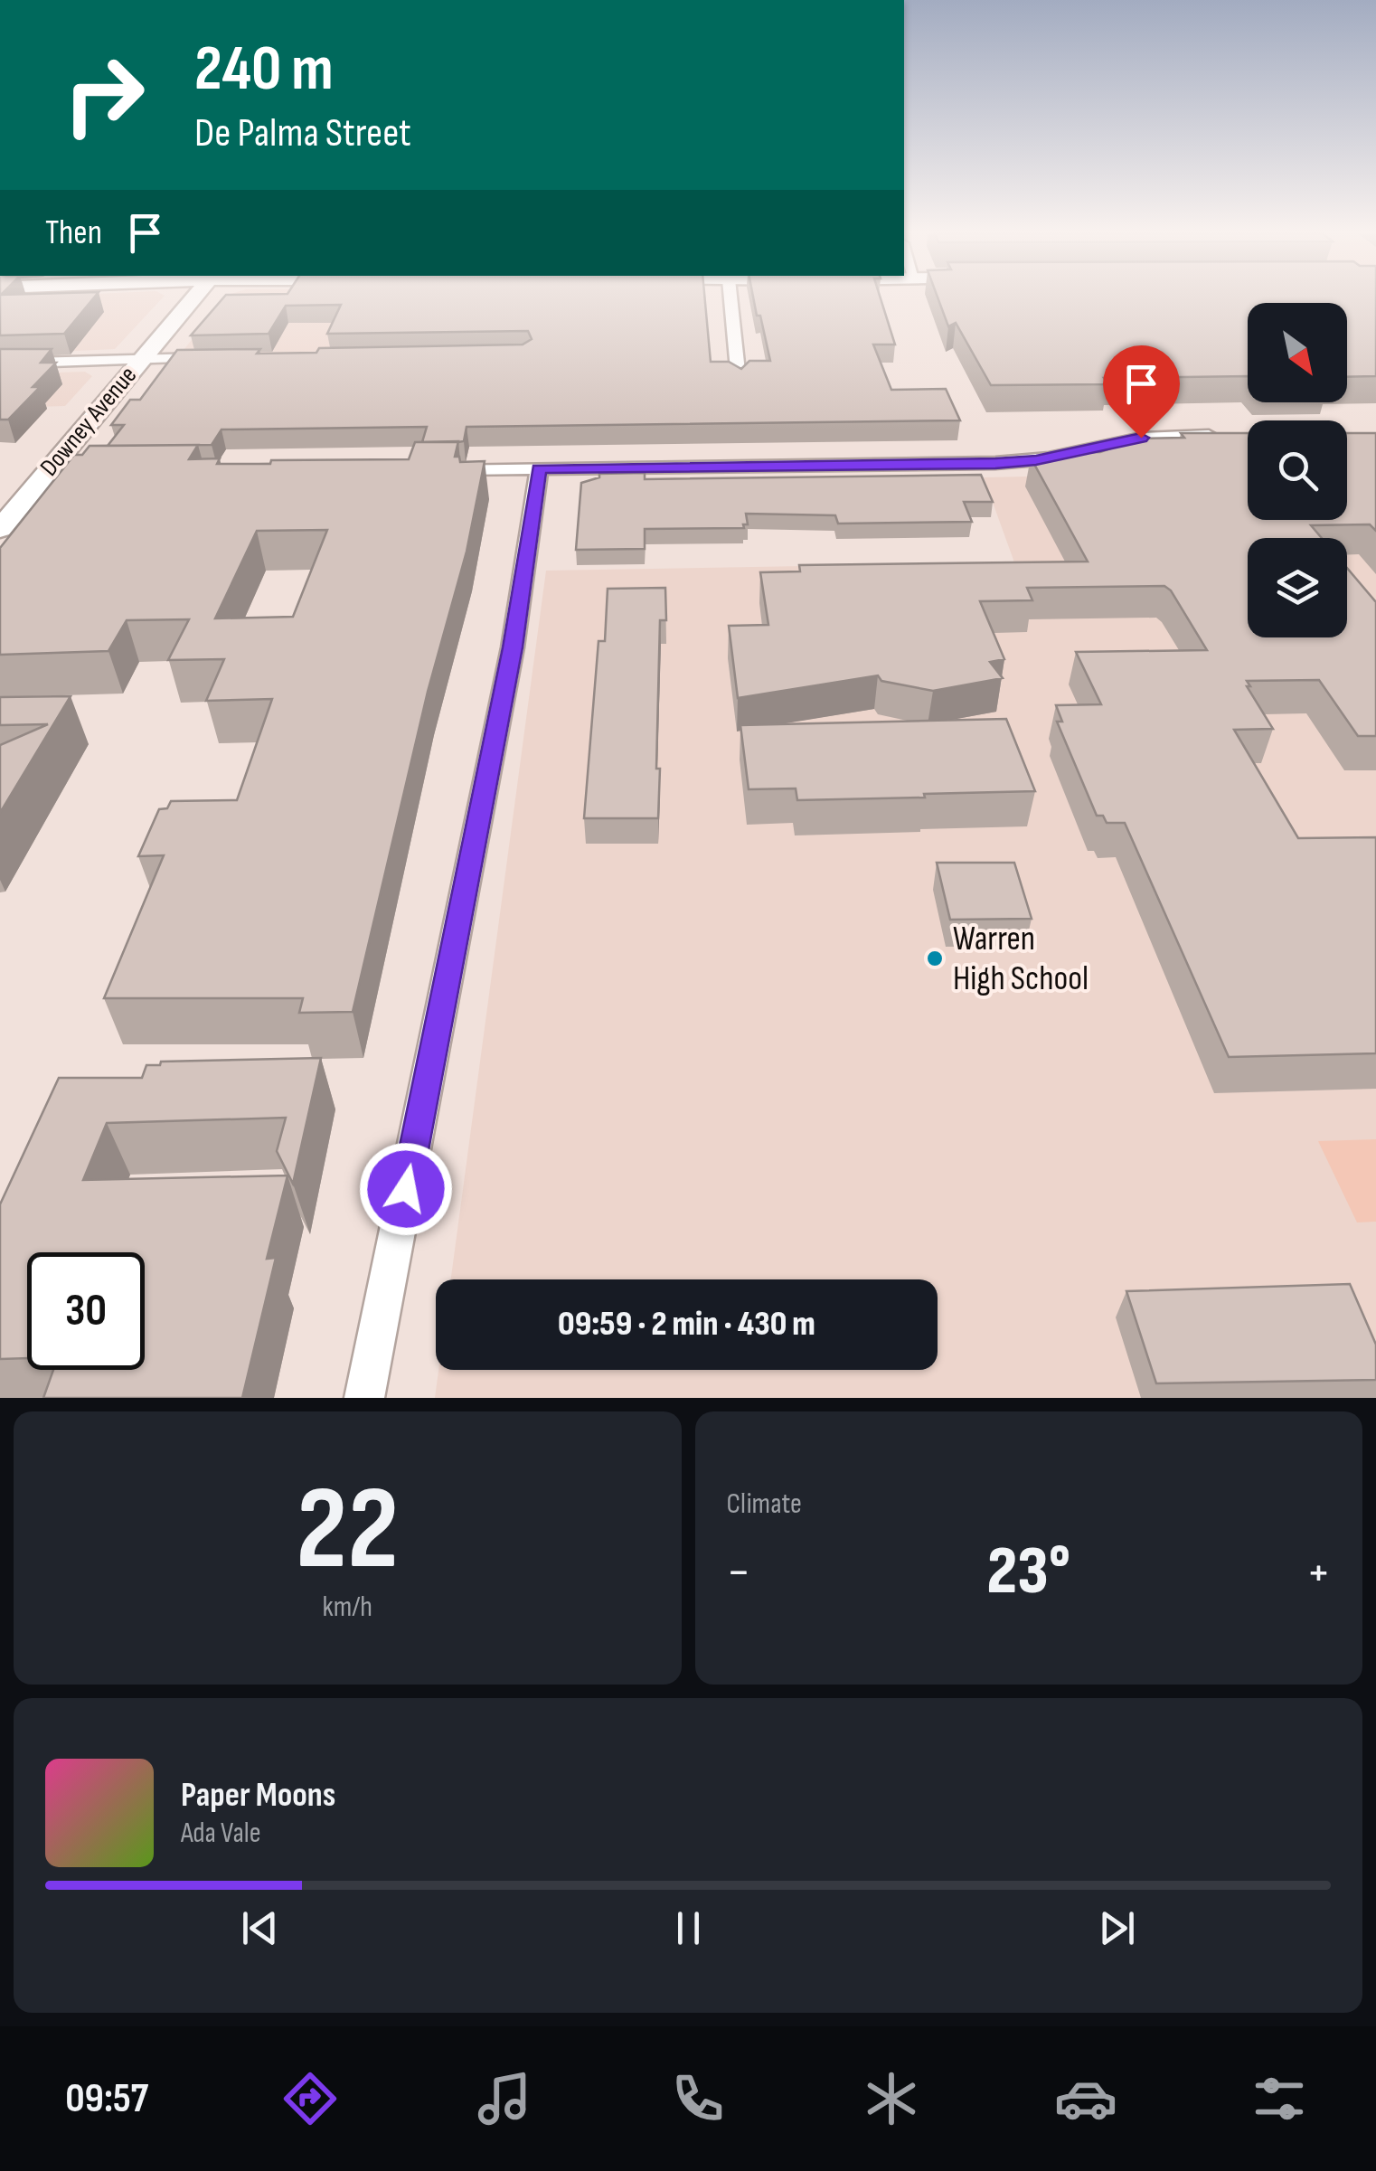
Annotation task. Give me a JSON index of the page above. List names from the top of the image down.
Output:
{
  "streets": {
    "main road": ["Downey Avenue"]
  },
  "places": ["Warren High School"],
  "north": "bottom right",
  "page": {
    "turn": ["240 m", "De Palma Street"],
    "then": "Then",
    "limit": "30",
    "trip": "09:59 · 2 min · 430 m",
    "tile": [
      ["22", "km/h"],
      "Climate"
    ],
    "heat": ["−", "23°", "+"],
    "song": ["Paper Moons", "Ada Vale"],
    "tabs": "09:57"
  }
}
